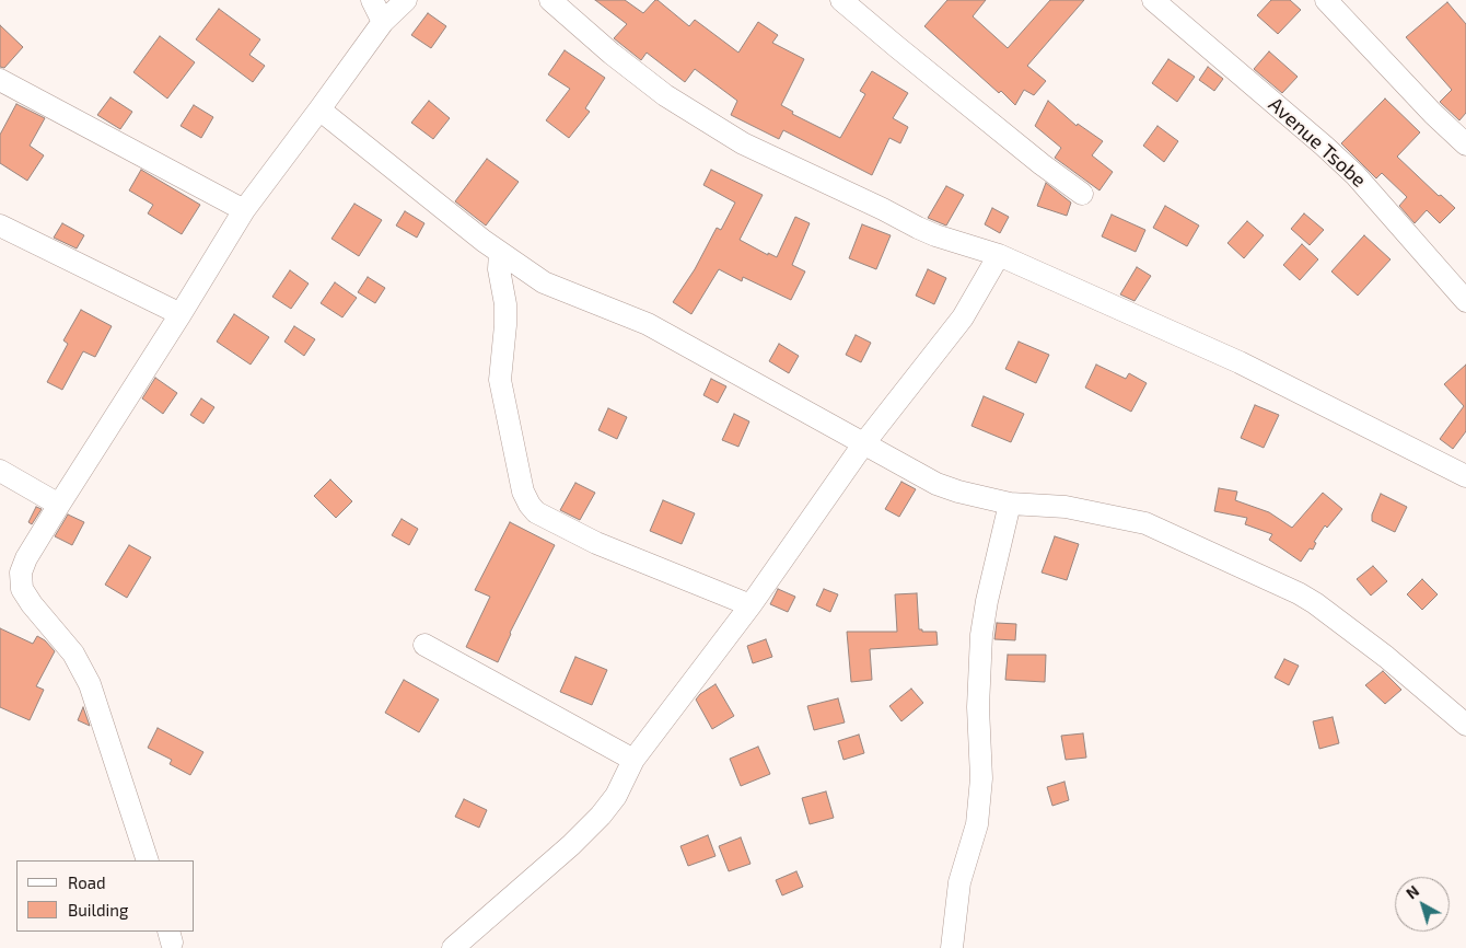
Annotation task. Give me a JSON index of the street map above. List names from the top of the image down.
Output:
{
  "streets": {
    "street": ["Avenue Tsobe"]
  },
  "legend": ["Road", "Building"],
  "north": "top left"
}
